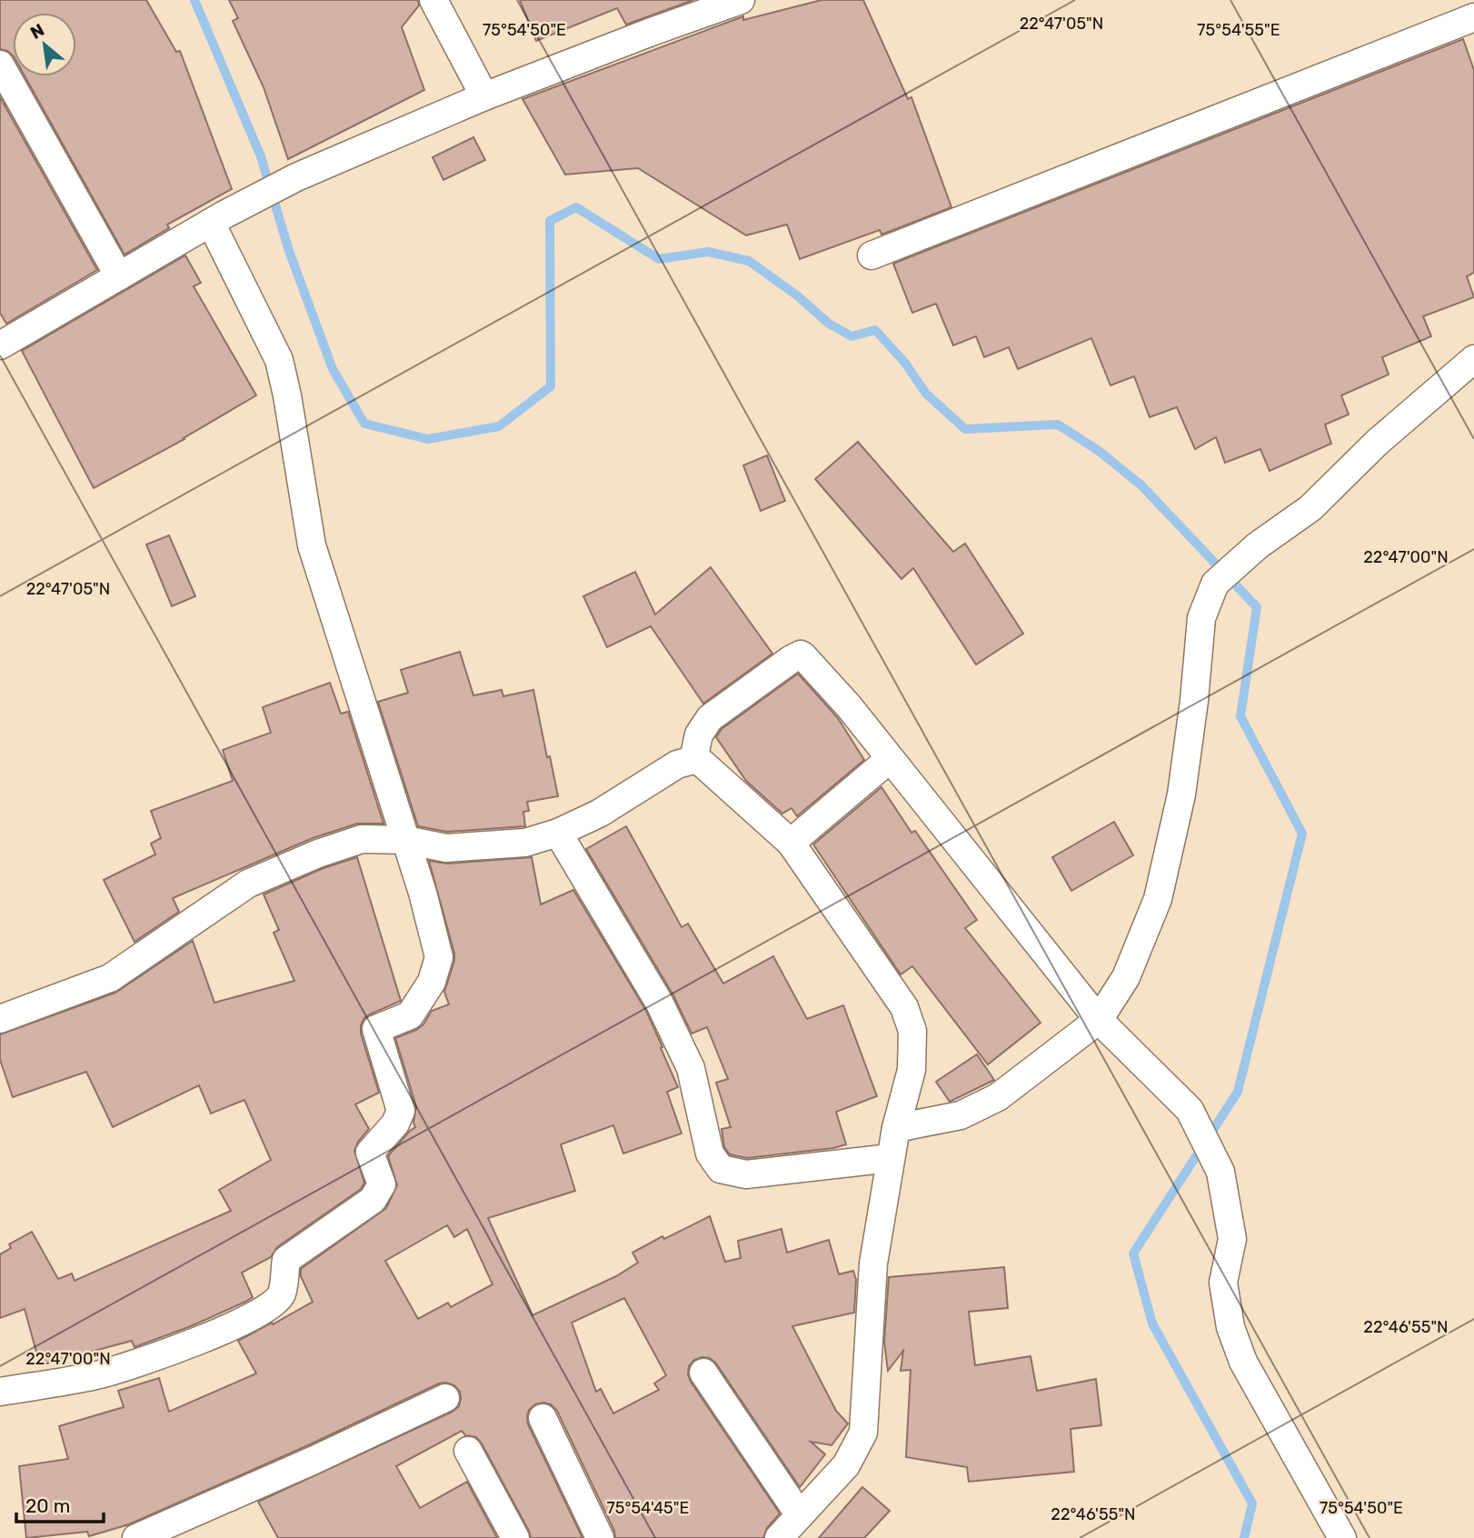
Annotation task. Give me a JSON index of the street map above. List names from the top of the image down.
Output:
{
  "scale_bar": "20 m",
  "north": "top left",
  "coordinates": [
    "22°47'05\"N",
    "75°54'50\"E",
    "75°54'55\"E",
    "22°47'00\"N",
    "22°46'55\"N",
    "75°54'45\"E"
  ]
}
